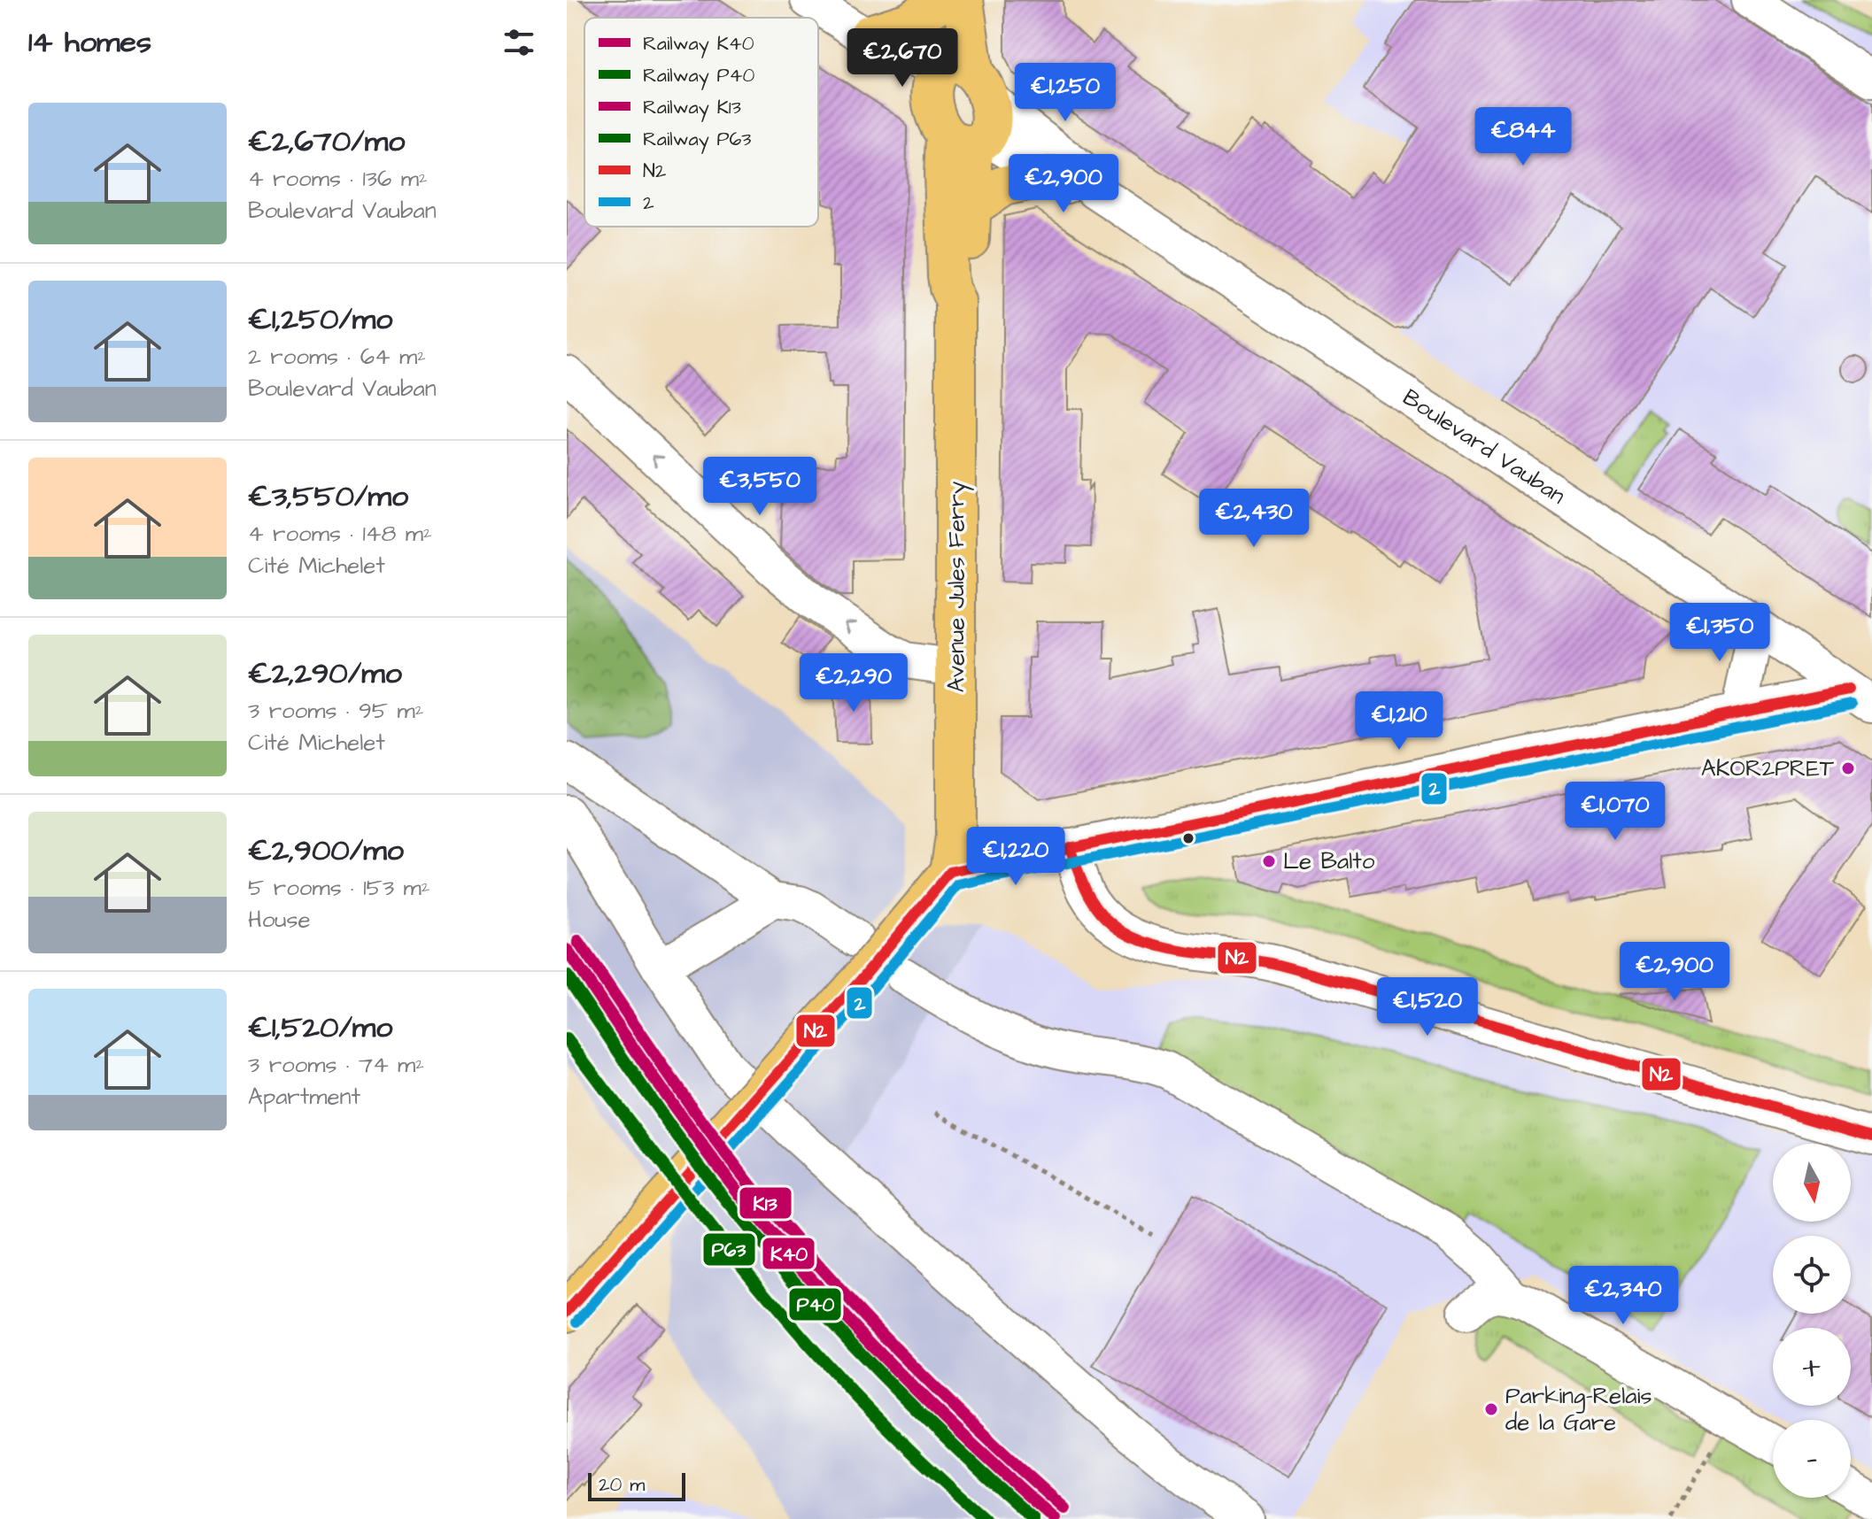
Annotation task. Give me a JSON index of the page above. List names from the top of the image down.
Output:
{
  "streets": {
    "main road": ["Avenue Jules Ferry"],
    "street": ["Boulevard Vauban"]
  },
  "crossings": [
    ["Boulevard Vauban", "Avenue Jules Ferry"]
  ],
  "places": ["AKOR2PRET", "Le Balto", "Parking-Relais de la Gare"],
  "lines": [
    "transit line N2",
    "transit line 2",
    "rail line K13",
    "rail line K40",
    "rail line P40",
    "rail line P63"
  ],
  "legend": [
    "Railway K40",
    "Railway P40",
    "Railway K13",
    "Railway P63",
    "N2",
    "2"
  ],
  "scale_bar": "20 m",
  "north": "bottom",
  "page": {
    "heading": "14 homes",
    "price": [
      "€2,670",
      "€1,250",
      "€844",
      "€2,900",
      "€3,550",
      "€2,430",
      "€1,350",
      "€2,290",
      "€1,210",
      "€1,070",
      "€1,220",
      "€2,900",
      "€1,520",
      "€2,340"
    ],
    "list": [
      {
        "name": "€2,670/mo",
        "note": "4 rooms · 136 m² · Boulevard Vauban"
      },
      {
        "name": "€1,250/mo",
        "note": "2 rooms · 64 m² · Boulevard Vauban"
      },
      {
        "name": "€3,550/mo",
        "note": "4 rooms · 148 m² · Cité Michelet"
      },
      {
        "name": "€2,290/mo",
        "note": "3 rooms · 95 m² · Cité Michelet"
      },
      {
        "name": "€2,900/mo",
        "note": "5 rooms · 153 m² · House"
      },
      {
        "name": "€1,520/mo",
        "note": "3 rooms · 74 m² · Apartment"
      }
    ],
    "map_buttons": ["+", "−"],
    "scale": "20 m"
  }
}
